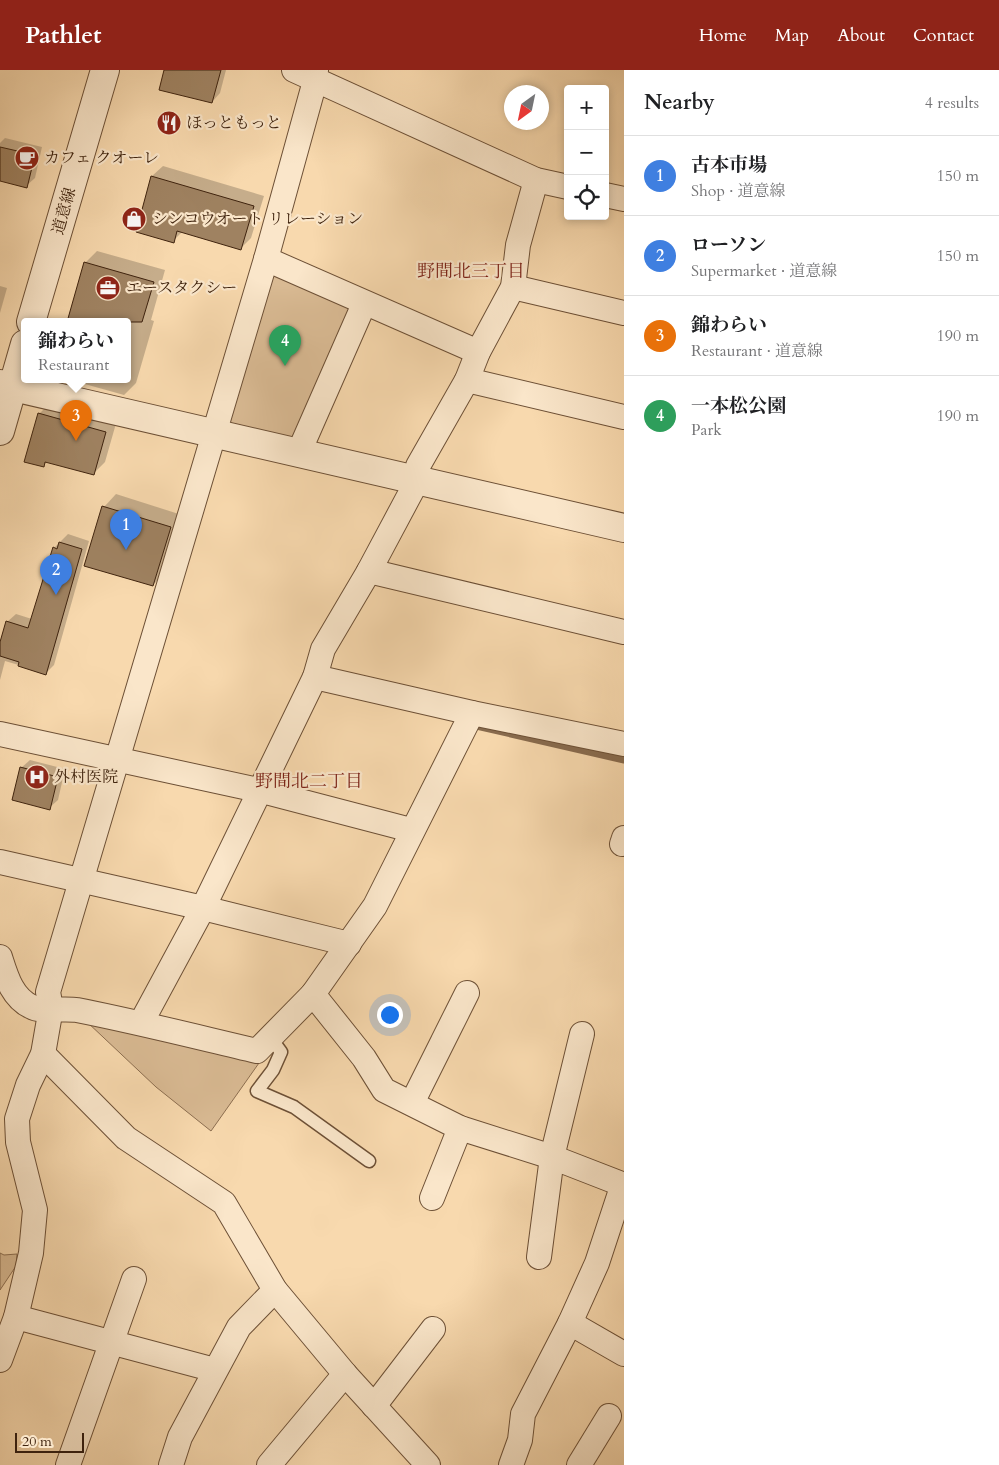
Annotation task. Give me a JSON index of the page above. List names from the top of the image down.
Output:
{
  "streets": {
    "street": ["道意線"]
  },
  "districts": ["野間北三丁目", "野間北二丁目"],
  "places": {
    "restaurant": ["ほっともっと"],
    "cafe": ["カフェ クオーレ"],
    "shop": ["シンコウオート リレーション"],
    "office": ["エースタクシー"],
    "hospital": ["外村医院"]
  },
  "scale_bar": "20 m",
  "north": "bottom left",
  "page": {
    "header": "Pathlet",
    "nav": [
      "Home",
      "Map",
      "About",
      "Contact"
    ],
    "heading": ["Nearby", "4 results"],
    "map_buttons": ["+", "−"],
    "list": [
      {
        "mark": "1",
        "name": "古本市場",
        "note": "Shop · 道意線",
        "value": "150 m"
      },
      {
        "mark": "2",
        "name": "ローソン",
        "note": "Supermarket · 道意線",
        "value": "150 m"
      },
      {
        "mark": "3",
        "name": "錦わらい",
        "note": "Restaurant · 道意線",
        "value": "190 m"
      },
      {
        "mark": "4",
        "name": "一本松公園",
        "note": "Park",
        "value": "190 m"
      }
    ],
    "popup": ["錦わらい", "Restaurant"],
    "pins": [
      "4",
      "3",
      "1",
      "2"
    ],
    "scale": "20 m"
  }
}
